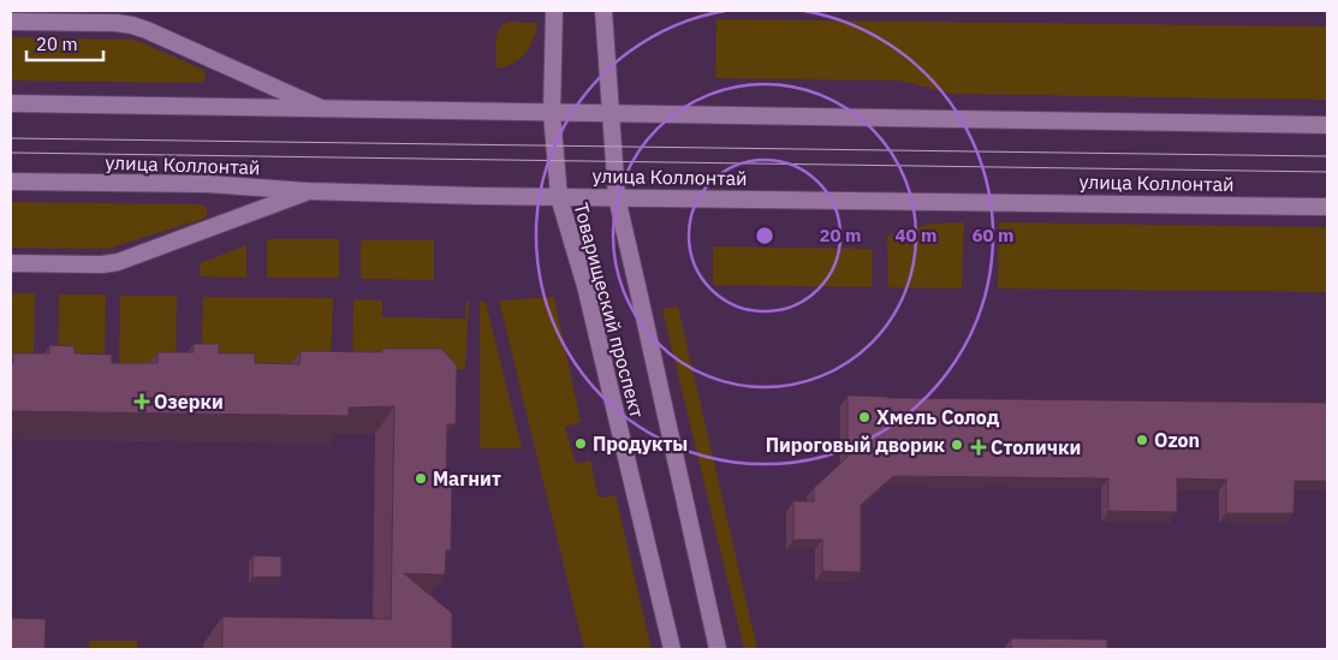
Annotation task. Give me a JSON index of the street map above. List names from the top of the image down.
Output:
{
  "streets": {
    "main road": ["улица Коллонтай", "Товарищеский проспект"]
  },
  "crossings": [
    ["улица Коллонтай", "Товарищеский проспект"]
  ],
  "places": {
    "health": ["Озерки", "Столички"],
    "other": [
      "Хмель Солод",
      "Ozon",
      "Продукты",
      "Пироговый дворик",
      "Магнит"
    ]
  },
  "scale_bar": "20 m",
  "rings": ["20 m", "40 m", "60 m"]
}
